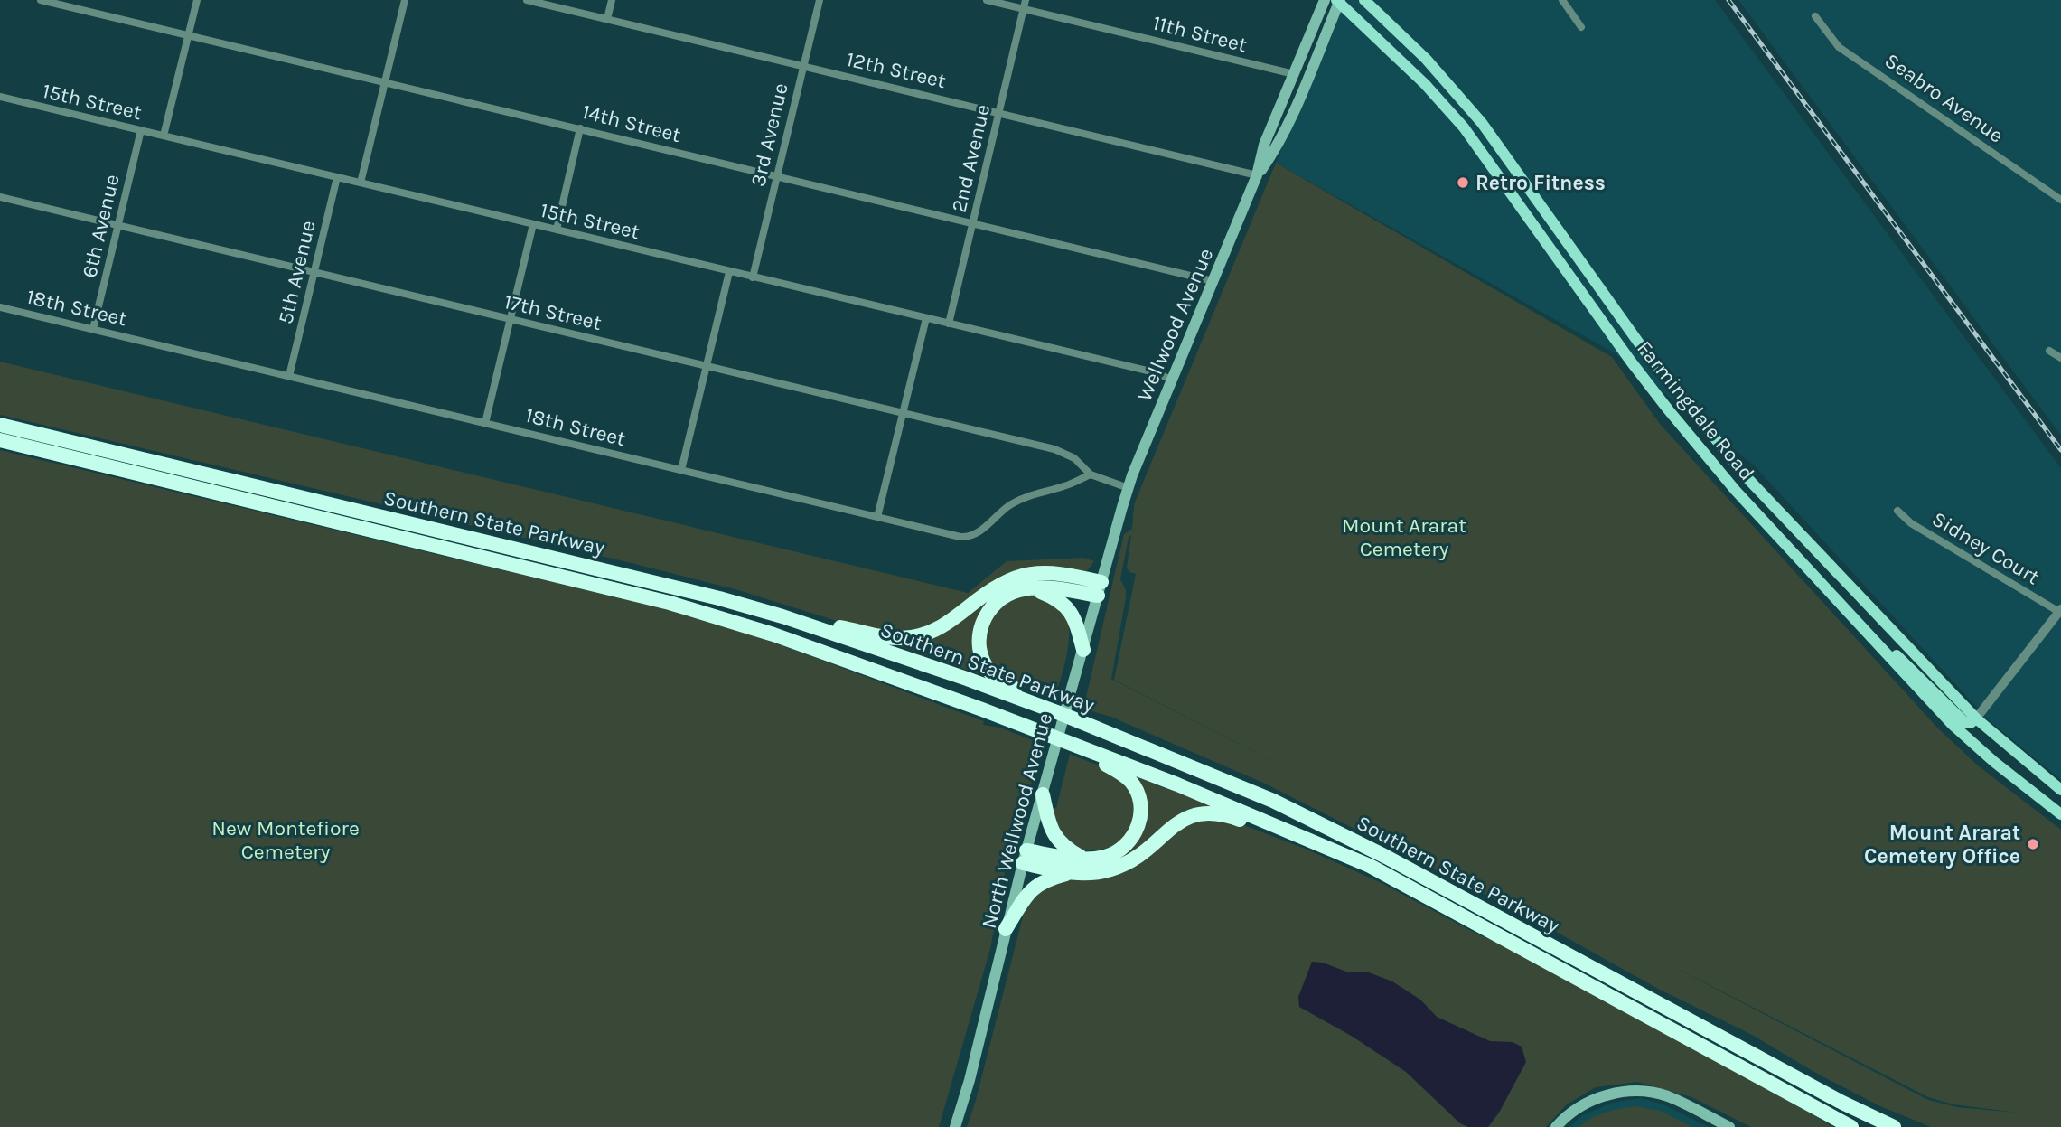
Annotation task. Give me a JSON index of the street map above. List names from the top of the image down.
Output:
{
  "streets": {
    "highway": ["Southern State Parkway"],
    "main road": ["Wellwood Avenue", "Farmingdale Road", "North Wellwood Avenue"],
    "street": [
      "11th Street",
      "12th Street",
      "Seabro Avenue",
      "15th Street",
      "14th Street",
      "3rd Avenue",
      "2nd Avenue",
      "6th Avenue",
      "5th Avenue",
      "18th Street",
      "17th Street",
      "Sidney Court"
    ]
  },
  "crossings": [
    ["11th Street", "2nd Avenue"],
    ["12th Street", "3rd Avenue"],
    ["12th Street", "2nd Avenue"],
    ["12th Street", "Wellwood Avenue"],
    ["15th Street", "3rd Avenue"],
    ["15th Street", "2nd Avenue"],
    ["15th Street", "6th Avenue"],
    ["15th Street", "5th Avenue"],
    ["15th Street", "Wellwood Avenue"],
    ["14th Street", "3rd Avenue"],
    ["14th Street", "2nd Avenue"],
    ["14th Street", "Wellwood Avenue"],
    ["6th Avenue", "18th Street"],
    ["6th Avenue", "17th Street"],
    ["5th Avenue", "18th Street"],
    ["5th Avenue", "17th Street"],
    ["18th Street", "17th Street"],
    ["Wellwood Avenue", "North Wellwood Avenue"]
  ],
  "parks": ["Mount Ararat Cemetery", "New Montefiore Cemetery"],
  "places": ["Retro Fitness", "Mount Ararat Cemetery Office"]
}
